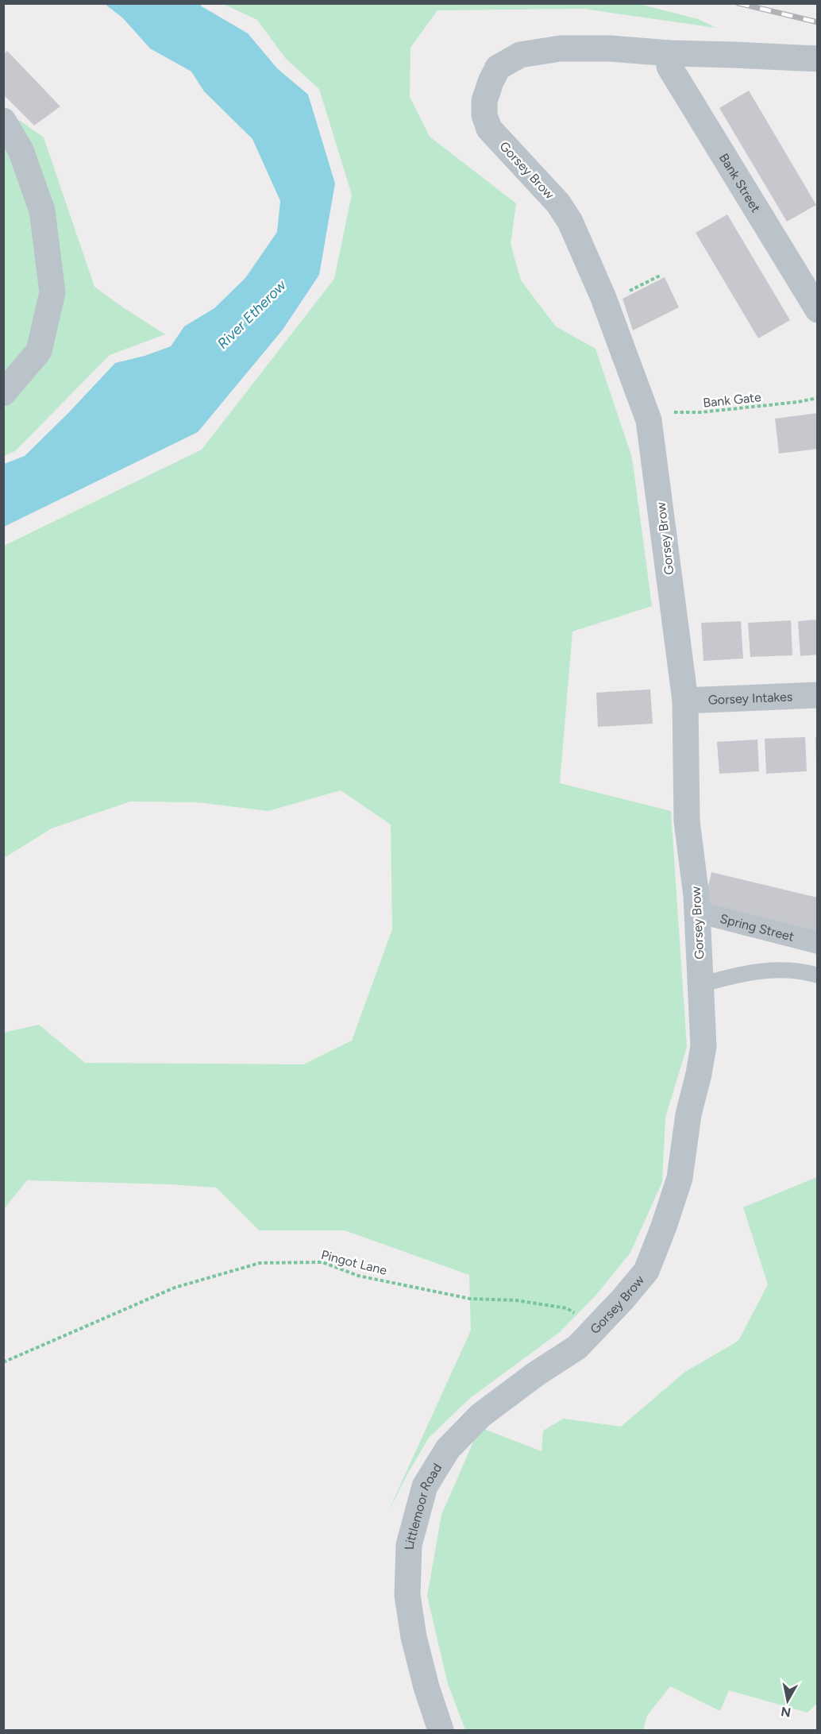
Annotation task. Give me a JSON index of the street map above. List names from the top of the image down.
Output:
{
  "streets": {
    "street": [
      "Gorsey Brow",
      "Bank Street",
      "Gorsey Intakes",
      "Spring Street",
      "Littlemoor Road"
    ],
    "path": ["Bank Gate", "Pingot Lane"]
  },
  "crossings": [
    ["Gorsey Brow", "Bank Street"],
    ["Gorsey Brow", "Bank Gate"],
    ["Gorsey Brow", "Gorsey Intakes"],
    ["Gorsey Brow", "Spring Street"],
    ["Gorsey Brow", "Pingot Lane"],
    ["Gorsey Brow", "Littlemoor Road"]
  ],
  "water": ["River Etherow"],
  "north": "bottom"
}
